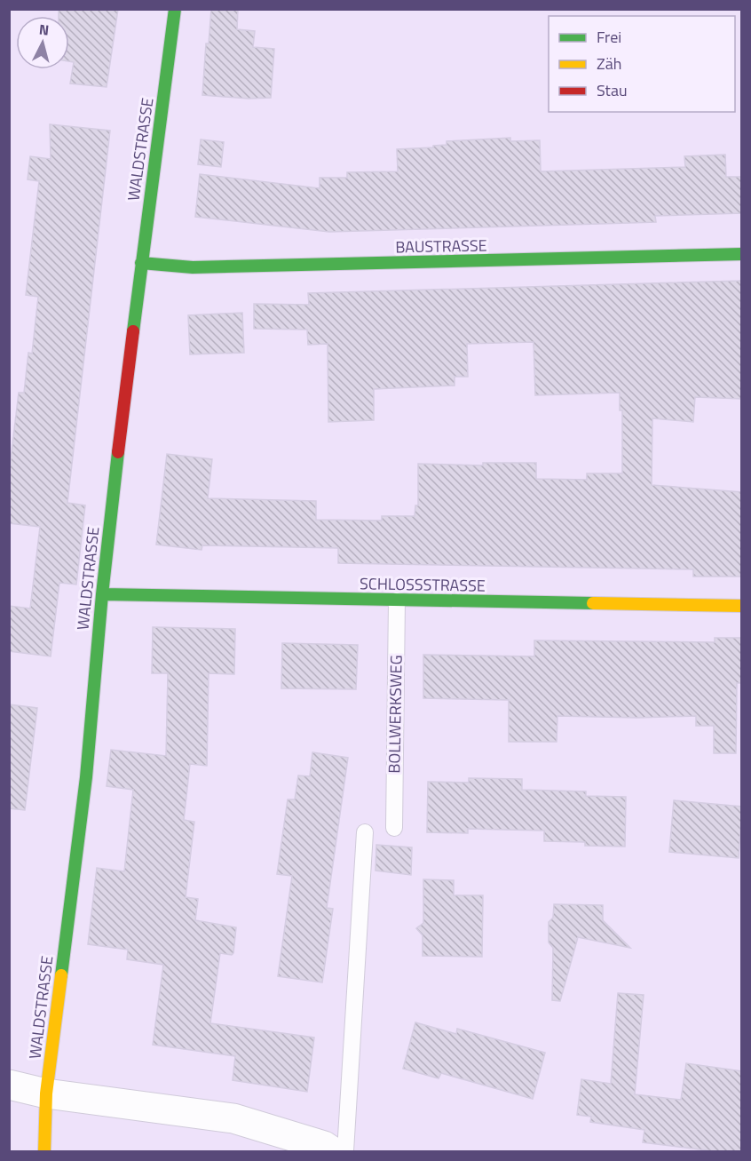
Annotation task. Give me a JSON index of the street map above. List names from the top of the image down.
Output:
{
  "streets": {
    "street": ["WALDSTRASSE", "BAUSTRASSE", "SCHLOSSSTRASSE"],
    "lane": ["BOLLWERKSWEG"]
  },
  "crossings": [
    ["WALDSTRASSE", "BAUSTRASSE"],
    ["WALDSTRASSE", "SCHLOSSSTRASSE"],
    ["SCHLOSSSTRASSE", "BOLLWERKSWEG"]
  ],
  "legend": ["Frei", "Zäh", "Stau"],
  "north": "top"
}
